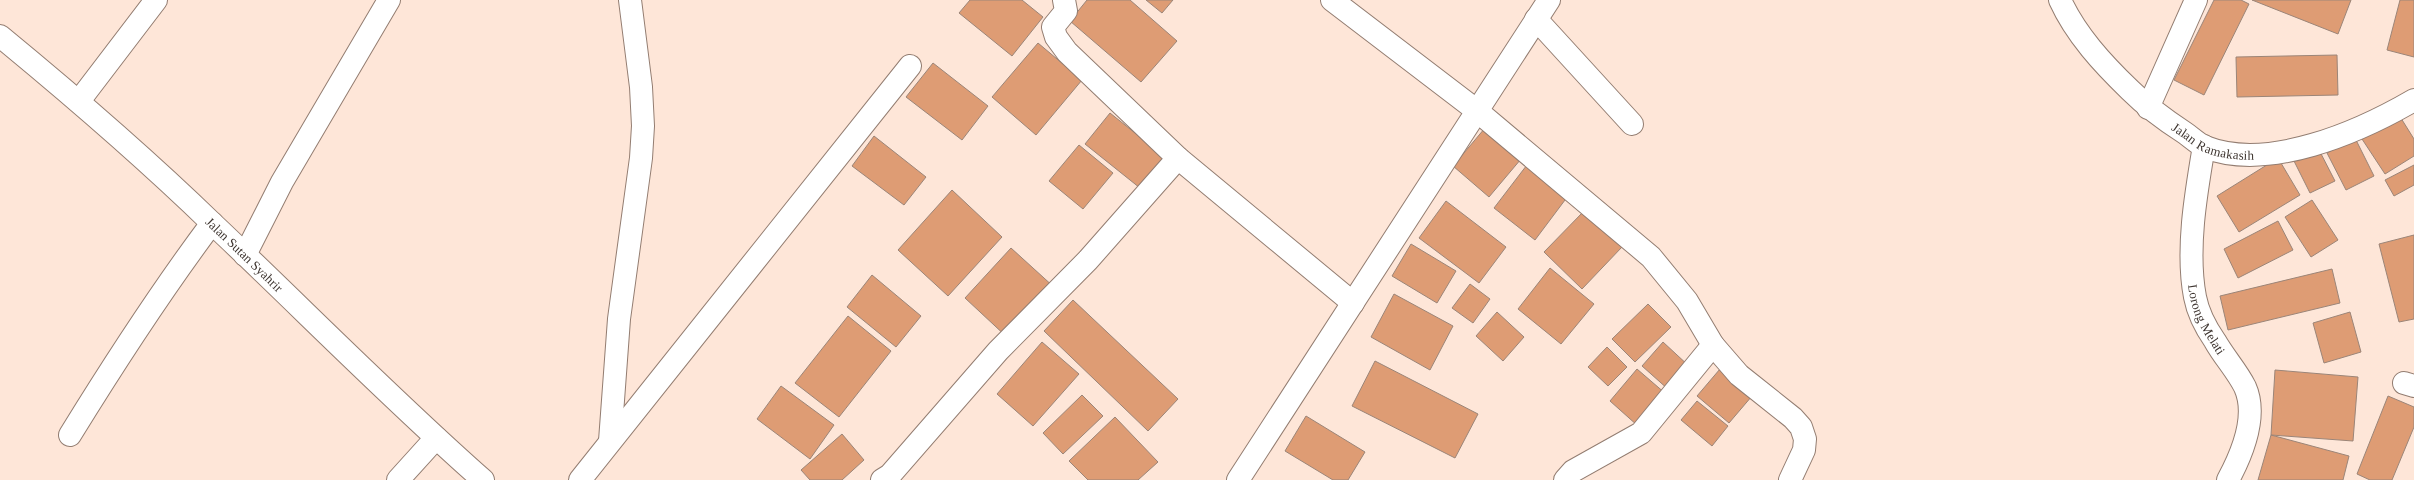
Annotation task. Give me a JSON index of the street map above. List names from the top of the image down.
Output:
{
  "streets": {
    "street": ["Jalan Ramakasih", "Jalan Sutan Syahrir", "Lorong Melati"]
  },
  "crossings": [
    ["Jalan Ramakasih", "Lorong Melati"]
  ]
}
